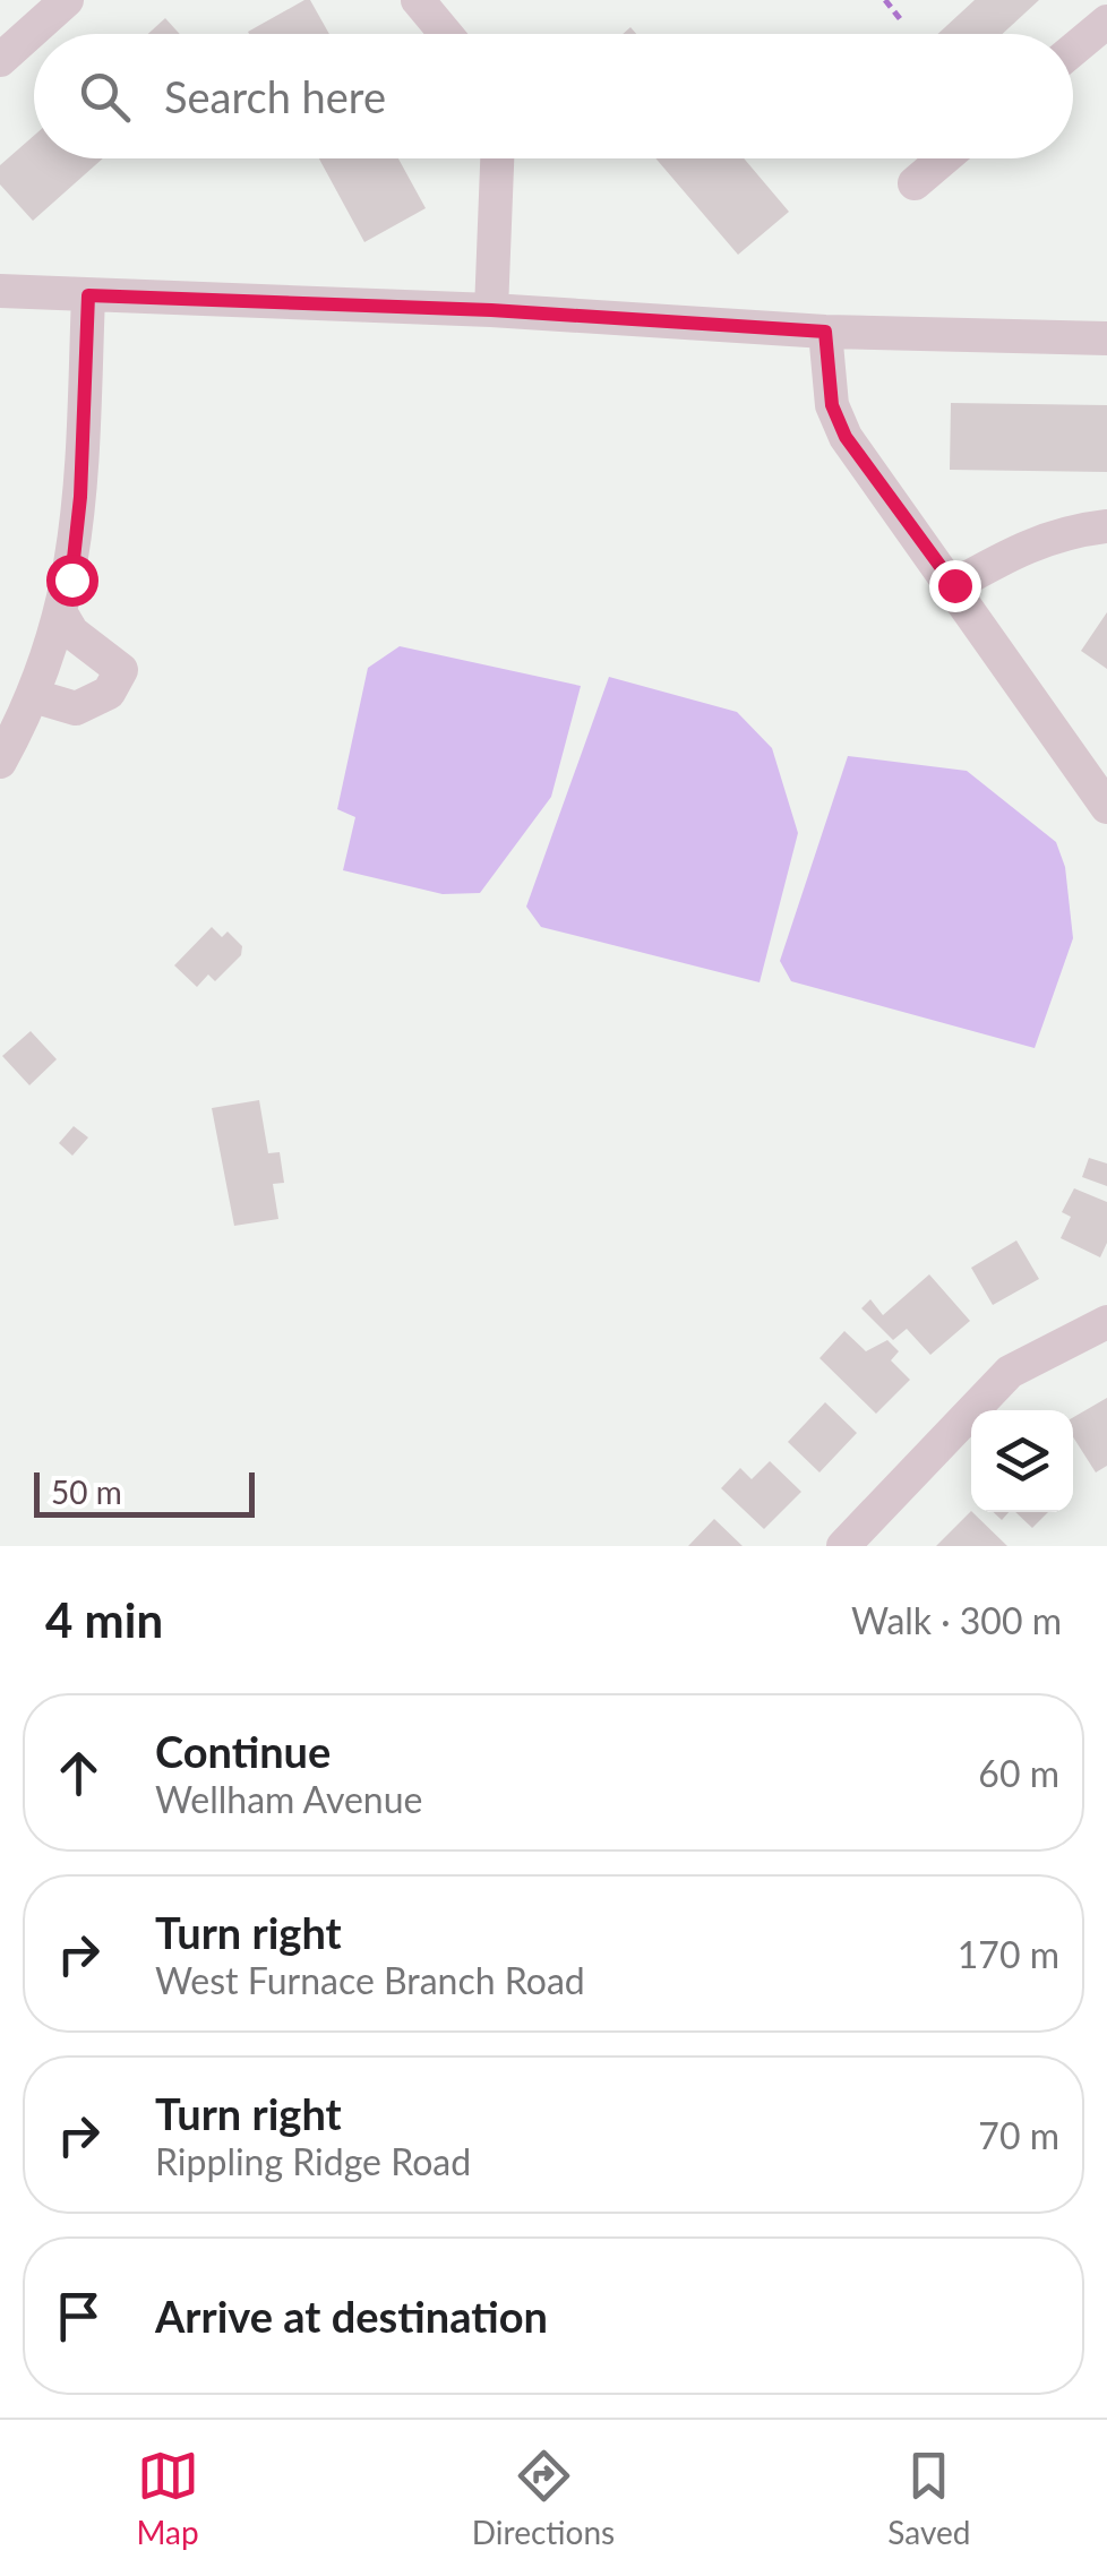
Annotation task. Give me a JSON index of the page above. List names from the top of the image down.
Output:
{
  "scale_bar": "50 m",
  "page": {
    "search": "Search here",
    "scale": "50 m",
    "heading": ["4 min", "Walk · 300 m"],
    "list": [
      ["Continue", "Wellham Avenue", "60 m"],
      ["Turn right", "West Furnace Branch Road", "170 m"],
      ["Turn right", "Rippling Ridge Road", "70 m"],
      "Arrive at destination"
    ],
    "nav": ["Map", "Directions", "Saved"]
  }
}
